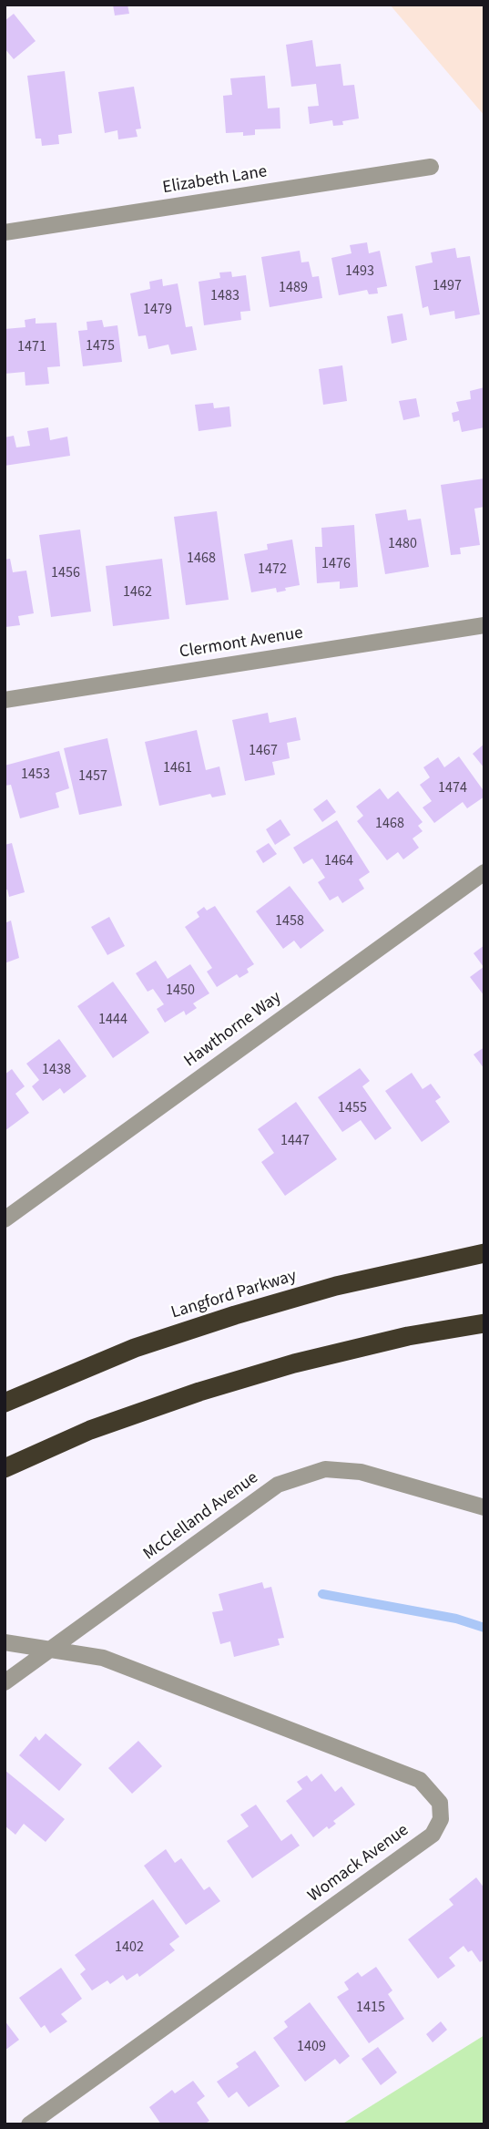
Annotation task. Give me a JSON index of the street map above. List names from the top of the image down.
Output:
{
  "streets": {
    "highway": ["Langford Parkway"],
    "street": [
      "Elizabeth Lane",
      "Clermont Avenue",
      "Hawthorne Way",
      "McClelland Avenue",
      "Womack Avenue"
    ]
  },
  "crossings": [
    ["McClelland Avenue", "Womack Avenue"]
  ],
  "house_numbers": [
    "1493",
    "1497",
    "1489",
    "1483",
    "1479",
    "1475",
    "1471",
    "1480",
    "1468",
    "1476",
    "1472",
    "1456",
    "1462",
    "1467",
    "1461",
    "1453",
    "1457",
    "1474",
    "1468",
    "1464",
    "1458",
    "1450",
    "1444",
    "1438",
    "1455",
    "1447",
    "1402",
    "1415",
    "1409"
  ]
}
